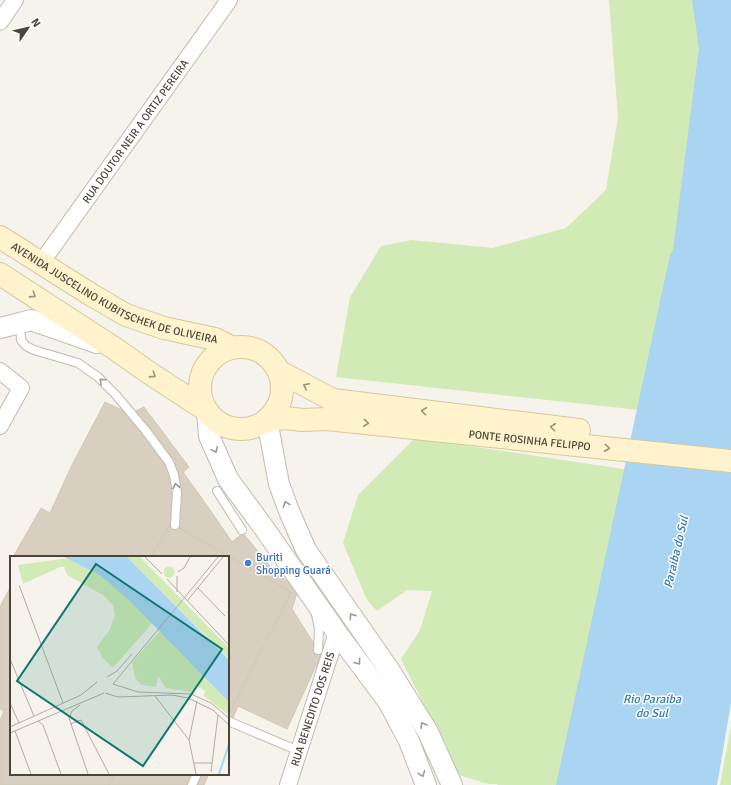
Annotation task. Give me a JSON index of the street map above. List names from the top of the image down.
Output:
{
  "streets": {
    "main road": ["AVENIDA JUSCELINO KUBITSCHEK DE OLIVEIRA", "PONTE ROSINHA FELIPPO"],
    "street": ["RUA DOUTOR NEIR A ORTIZ PEREIRA", "RUA BENEDITO DOS REIS"]
  },
  "crossings": [
    ["RUA DOUTOR NEIR A ORTIZ PEREIRA", "AVENIDA JUSCELINO KUBITSCHEK DE OLIVEIRA"]
  ],
  "water": ["Paraiba do Sul", "Rio Paraíba do Sul"],
  "places": ["Buriti Shopping Guará"],
  "north": "top right"
}
